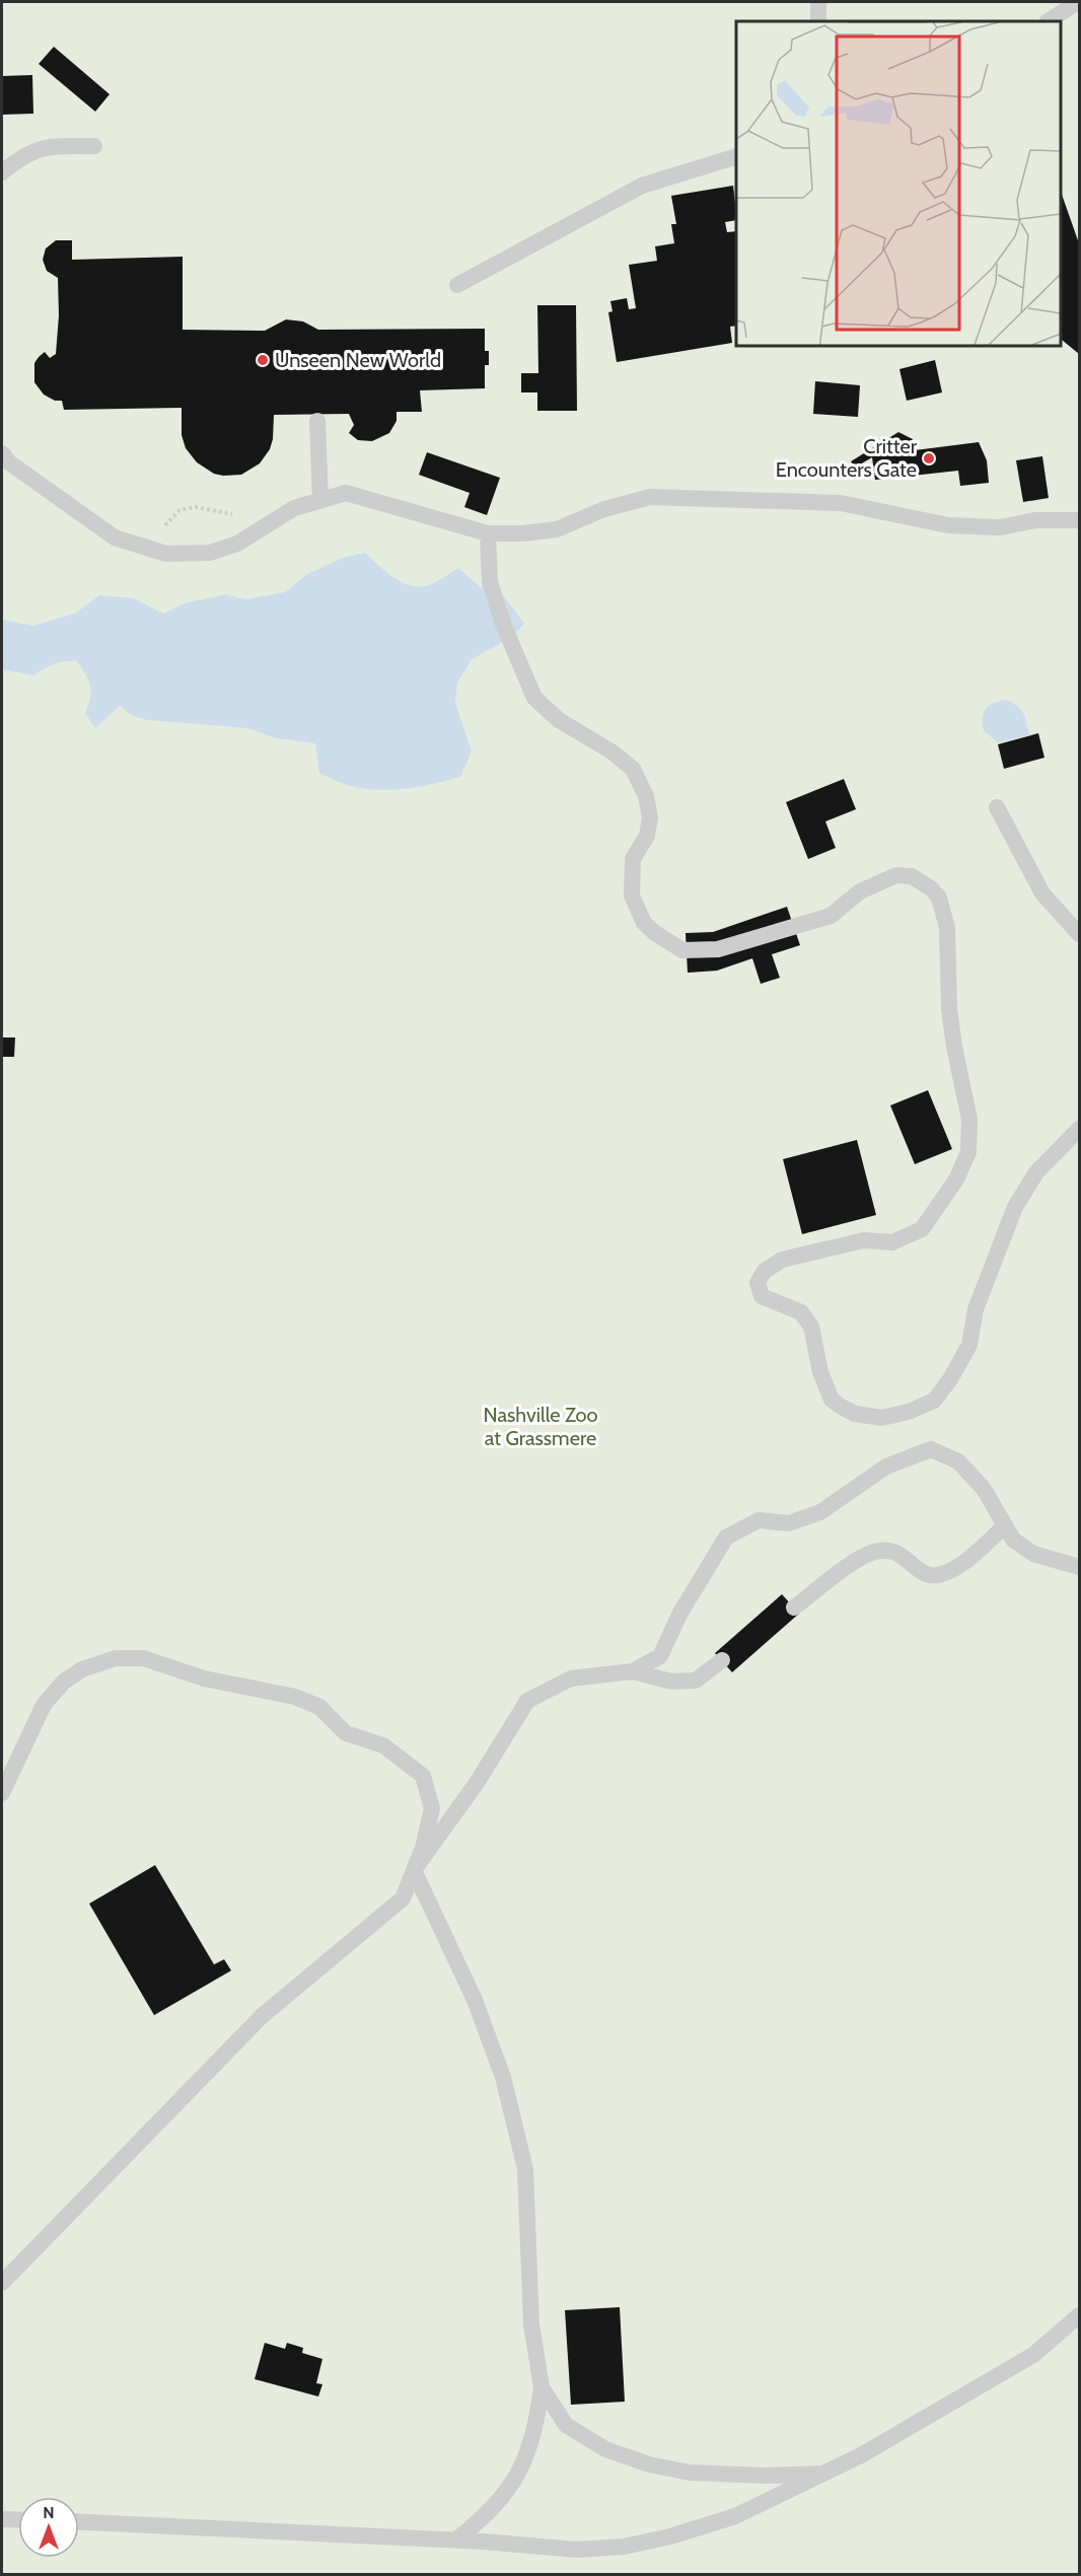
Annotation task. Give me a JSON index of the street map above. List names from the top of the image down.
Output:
{
  "parks": ["Nashville Zoo at Grassmere"],
  "places": ["Unseen New World", "Critter Encounters Gate"],
  "north": "top"
}
